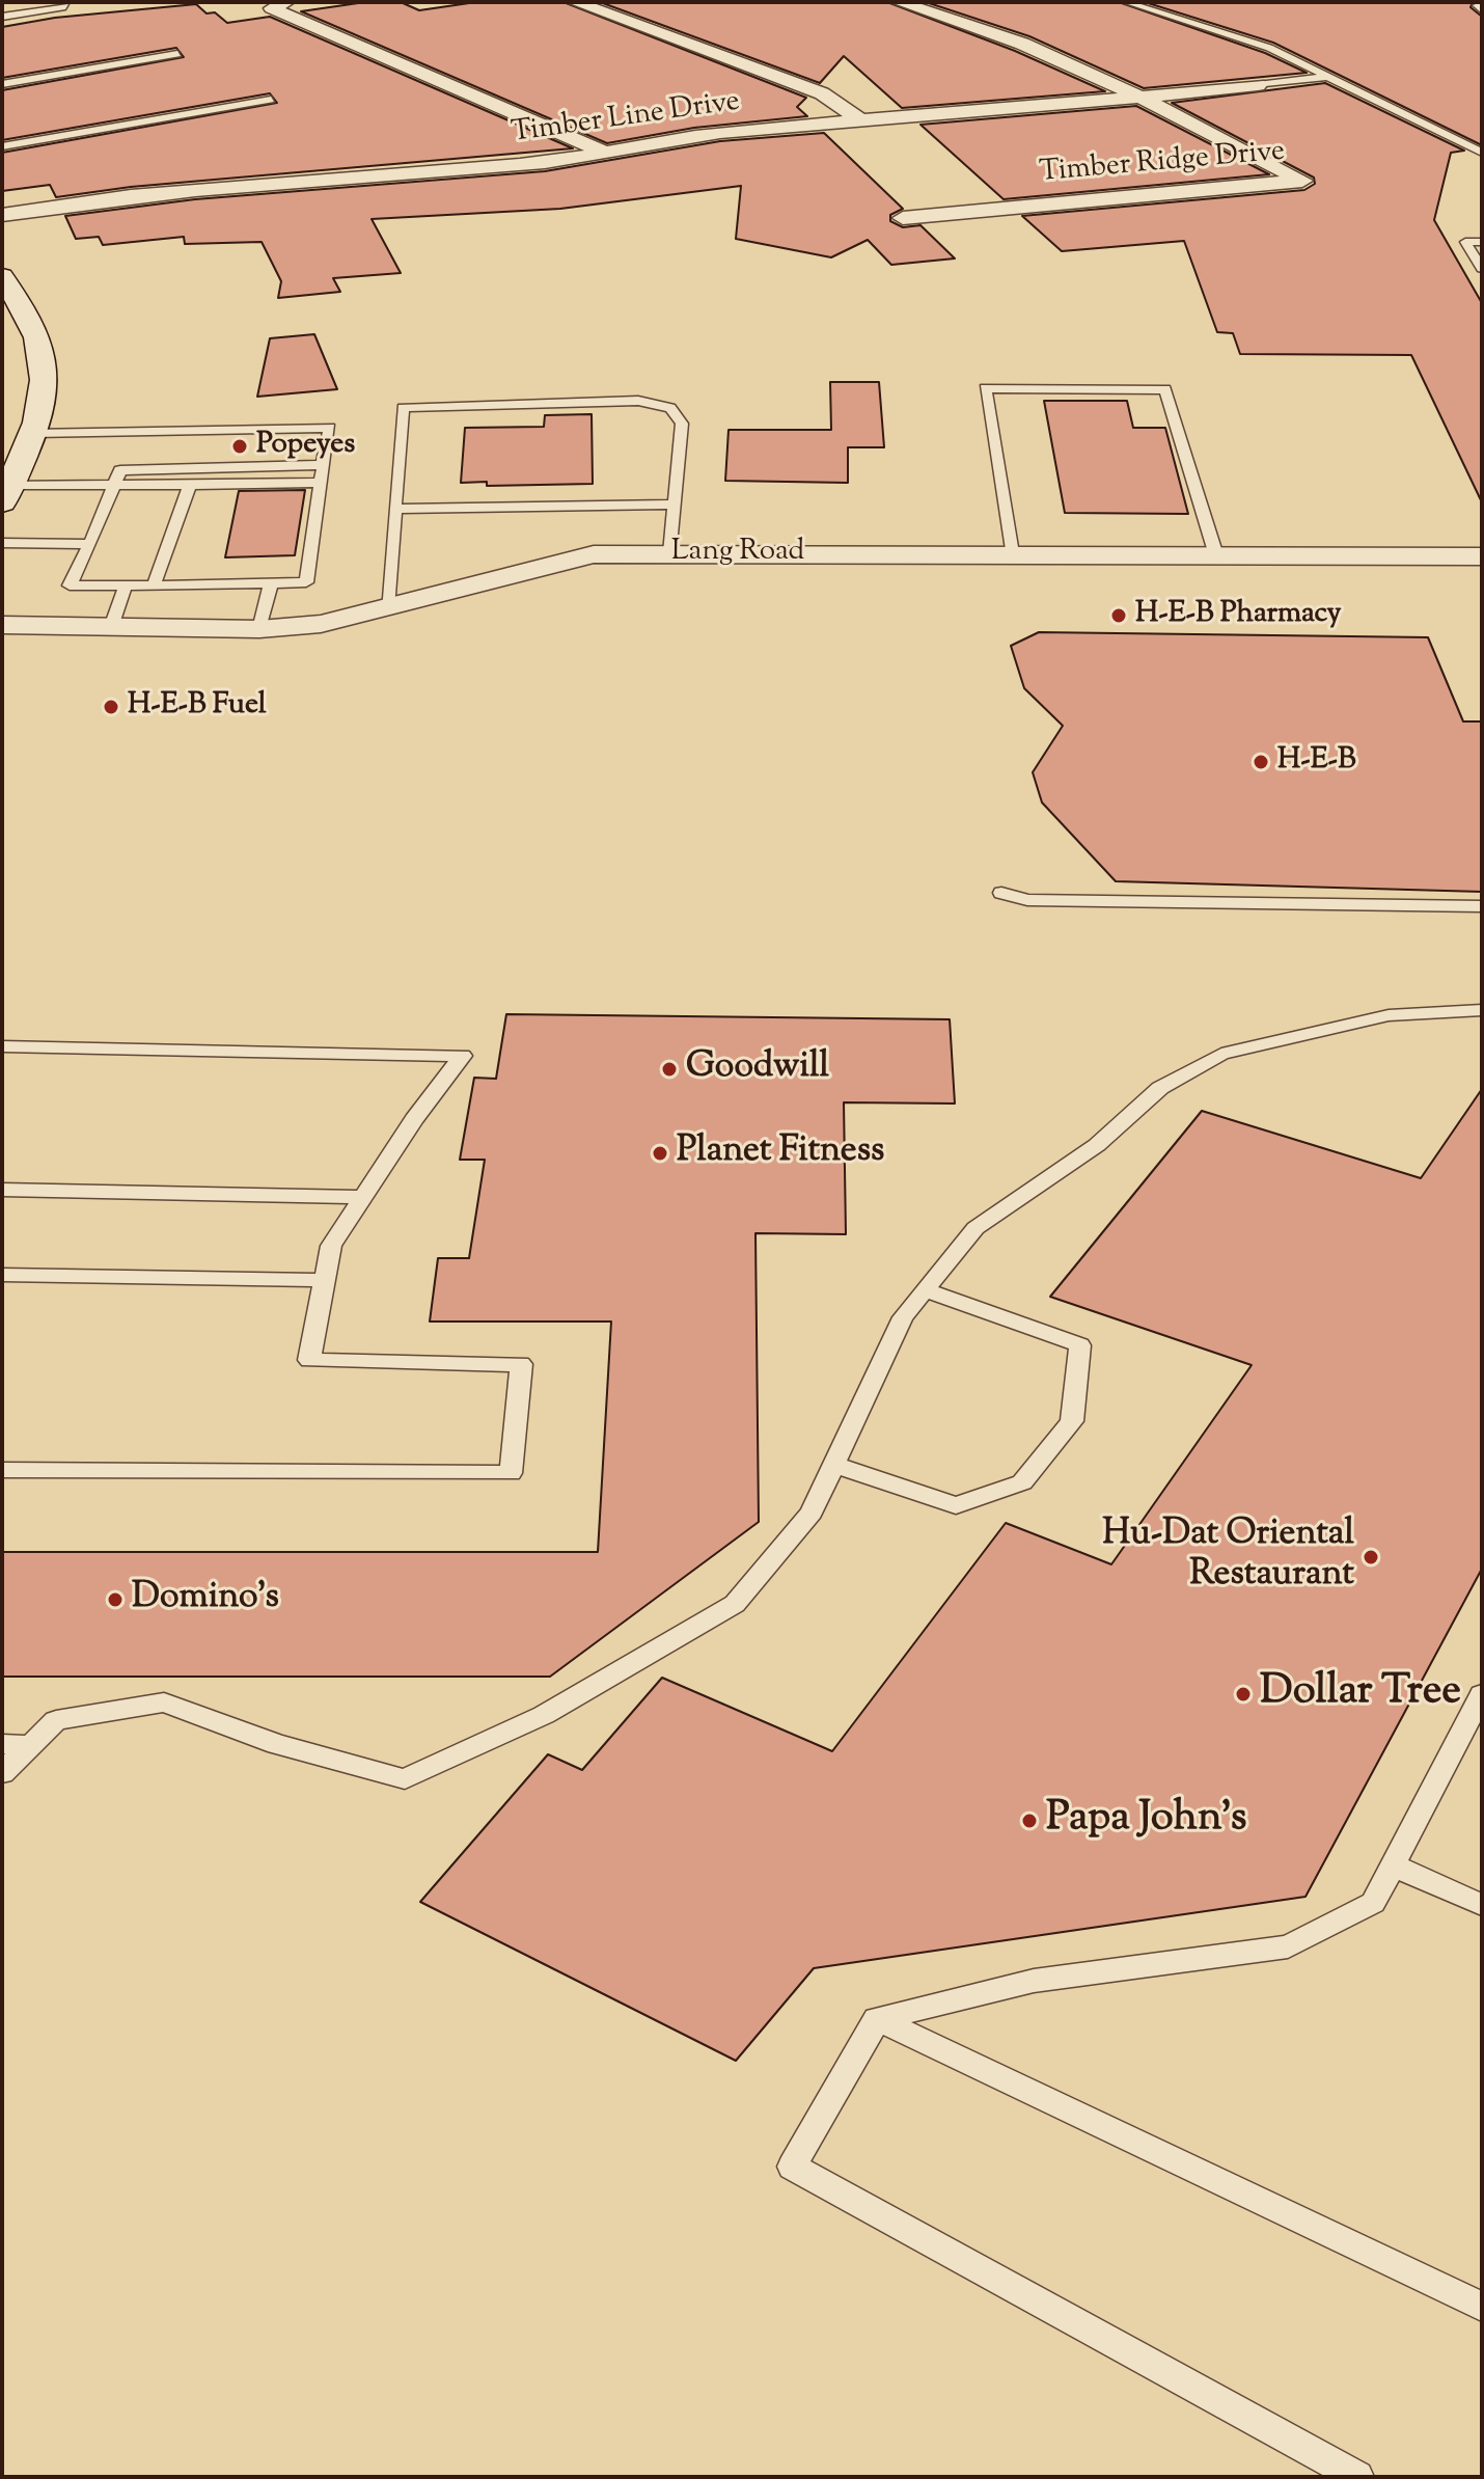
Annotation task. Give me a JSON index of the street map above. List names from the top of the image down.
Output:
{
  "streets": {
    "street": ["Timber Line Drive", "Timber Ridge Drive", "Lang Road"]
  },
  "crossings": [
    ["Timber Line Drive", "Timber Ridge Drive"]
  ],
  "places": [
    "Popeyes",
    "H-E-B Pharmacy",
    "H-E-B Fuel",
    "H-E-B",
    "Goodwill",
    "Planet Fitness",
    "Hu-Dat Oriental Restaurant",
    "Domino's",
    "Dollar Tree",
    "Papa John's"
  ]
}
